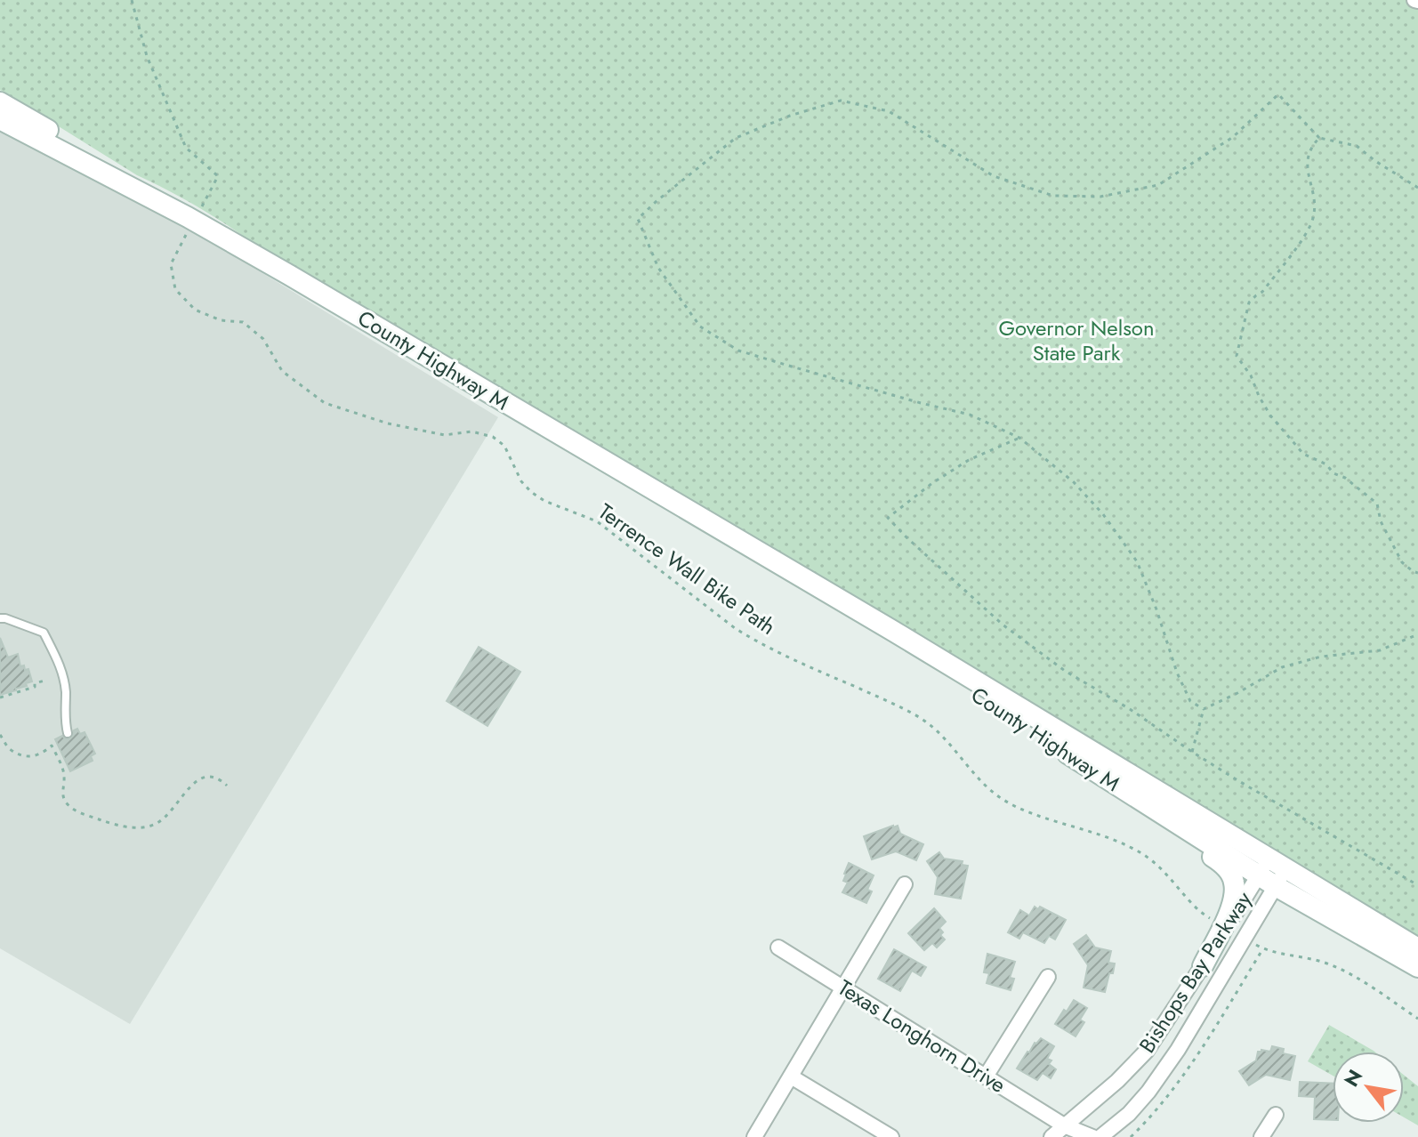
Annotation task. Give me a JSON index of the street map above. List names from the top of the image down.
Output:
{
  "streets": {
    "main road": ["County Highway M"],
    "street": ["Bishops Bay Parkway", "Texas Longhorn Drive"],
    "path": ["Terrence Wall Bike Path"]
  },
  "crossings": [
    ["County Highway M", "Terrence Wall Bike Path"],
    ["County Highway M", "Bishops Bay Parkway"],
    ["Bishops Bay Parkway", "Texas Longhorn Drive"]
  ],
  "parks": ["Governor Nelson State Park"],
  "north": "top left"
}
